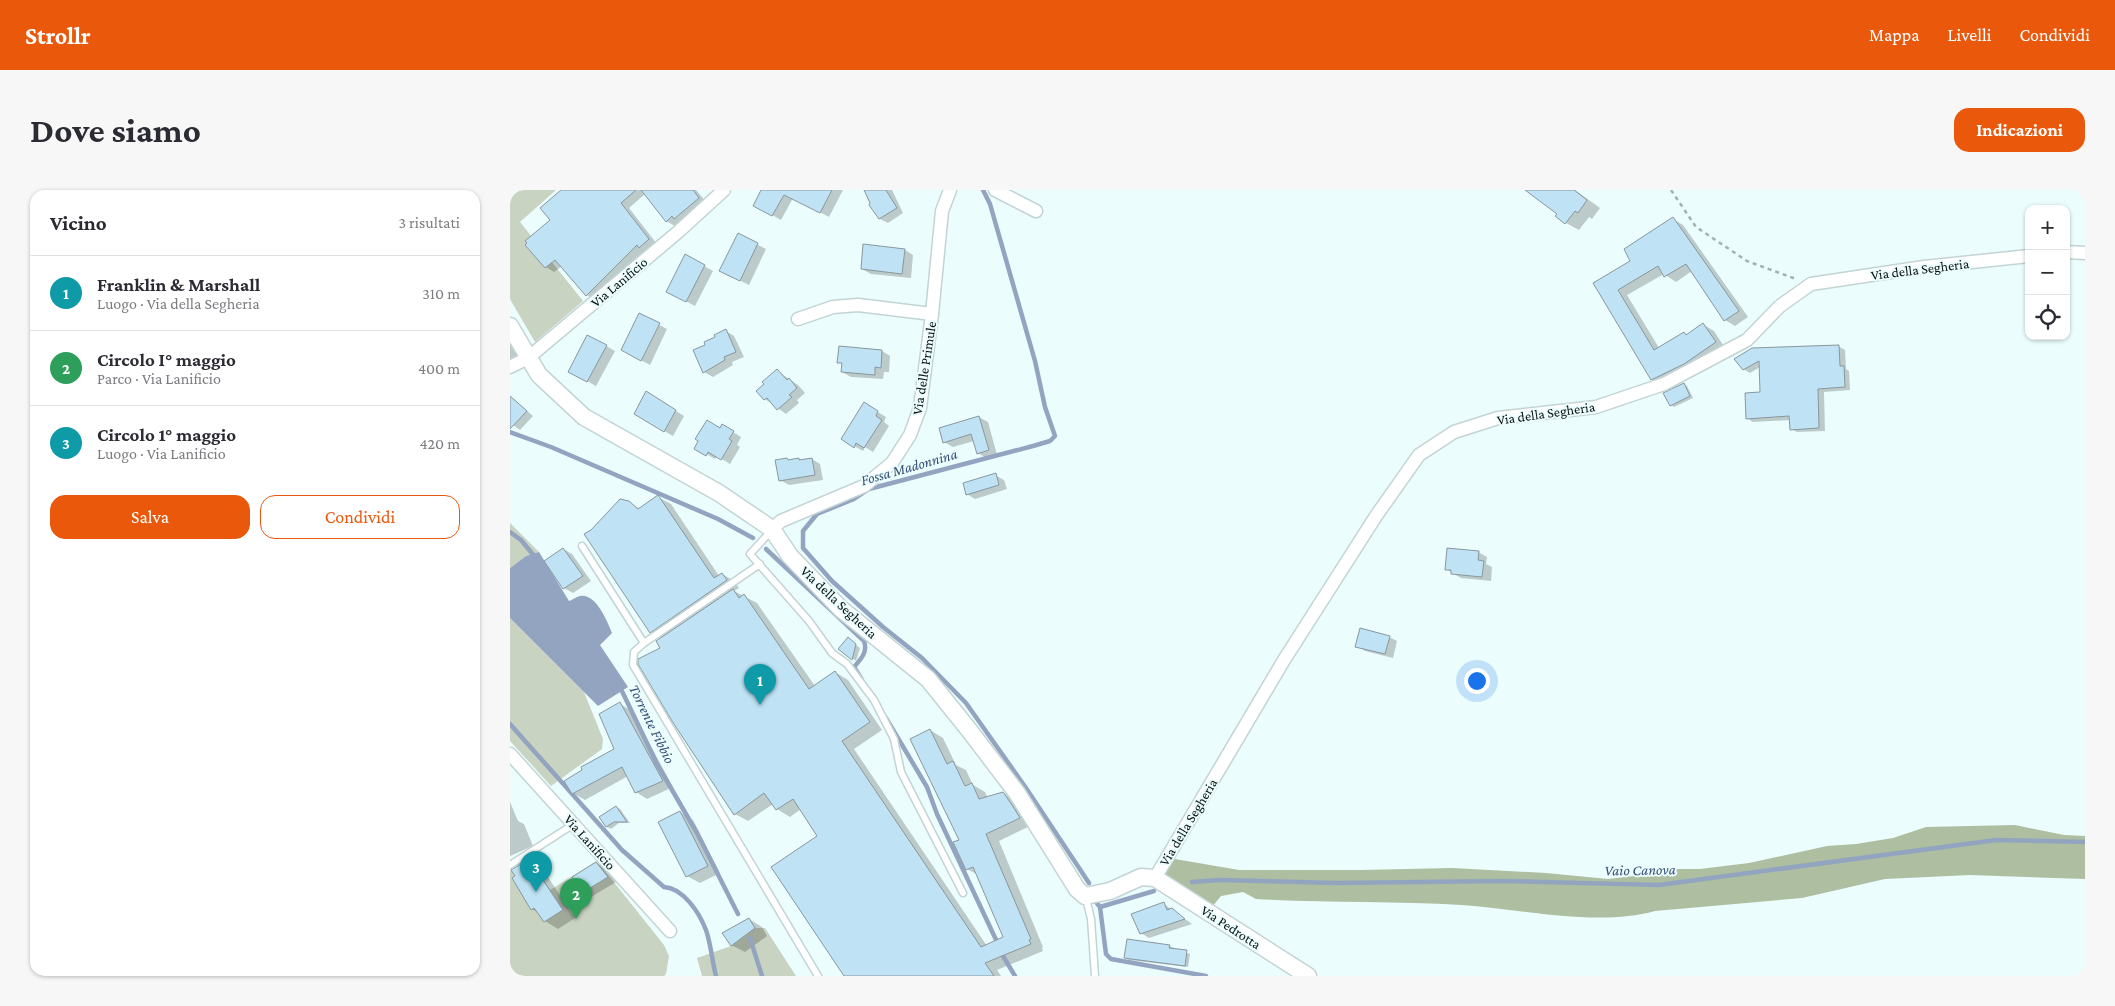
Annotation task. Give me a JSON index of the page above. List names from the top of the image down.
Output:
{
  "streets": {
    "street": [
      "Via della Segheria",
      "Via Lanificio",
      "Via delle Primule",
      "Via Pedrotta"
    ]
  },
  "crossings": [
    ["Via della Segheria", "Via Lanificio"],
    ["Via della Segheria", "Via delle Primule"],
    ["Via della Segheria", "Via Pedrotta"]
  ],
  "water": ["Fossa Madonnina", "Torrente Fibbio", "Vaio Canova"],
  "page": {
    "header": "Strollr",
    "nav": ["Mappa", "Livelli", "Condividi"],
    "buttons": [
      "Indicazioni",
      ["Salva", "Condividi"]
    ],
    "title": "Dove siamo",
    "heading": ["Vicino", "3 risultati"],
    "map_buttons": ["+", "−"],
    "list": [
      {
        "mark": "1",
        "name": "Franklin & Marshall",
        "note": "Luogo · Via della Segheria",
        "value": "310 m"
      },
      {
        "mark": "2",
        "name": "Circolo I° maggio",
        "note": "Parco · Via Lanificio",
        "value": "400 m"
      },
      {
        "mark": "3",
        "name": "Circolo 1° maggio",
        "note": "Luogo · Via Lanificio",
        "value": "420 m"
      }
    ],
    "pins": ["1", "3", "2"]
  }
}
